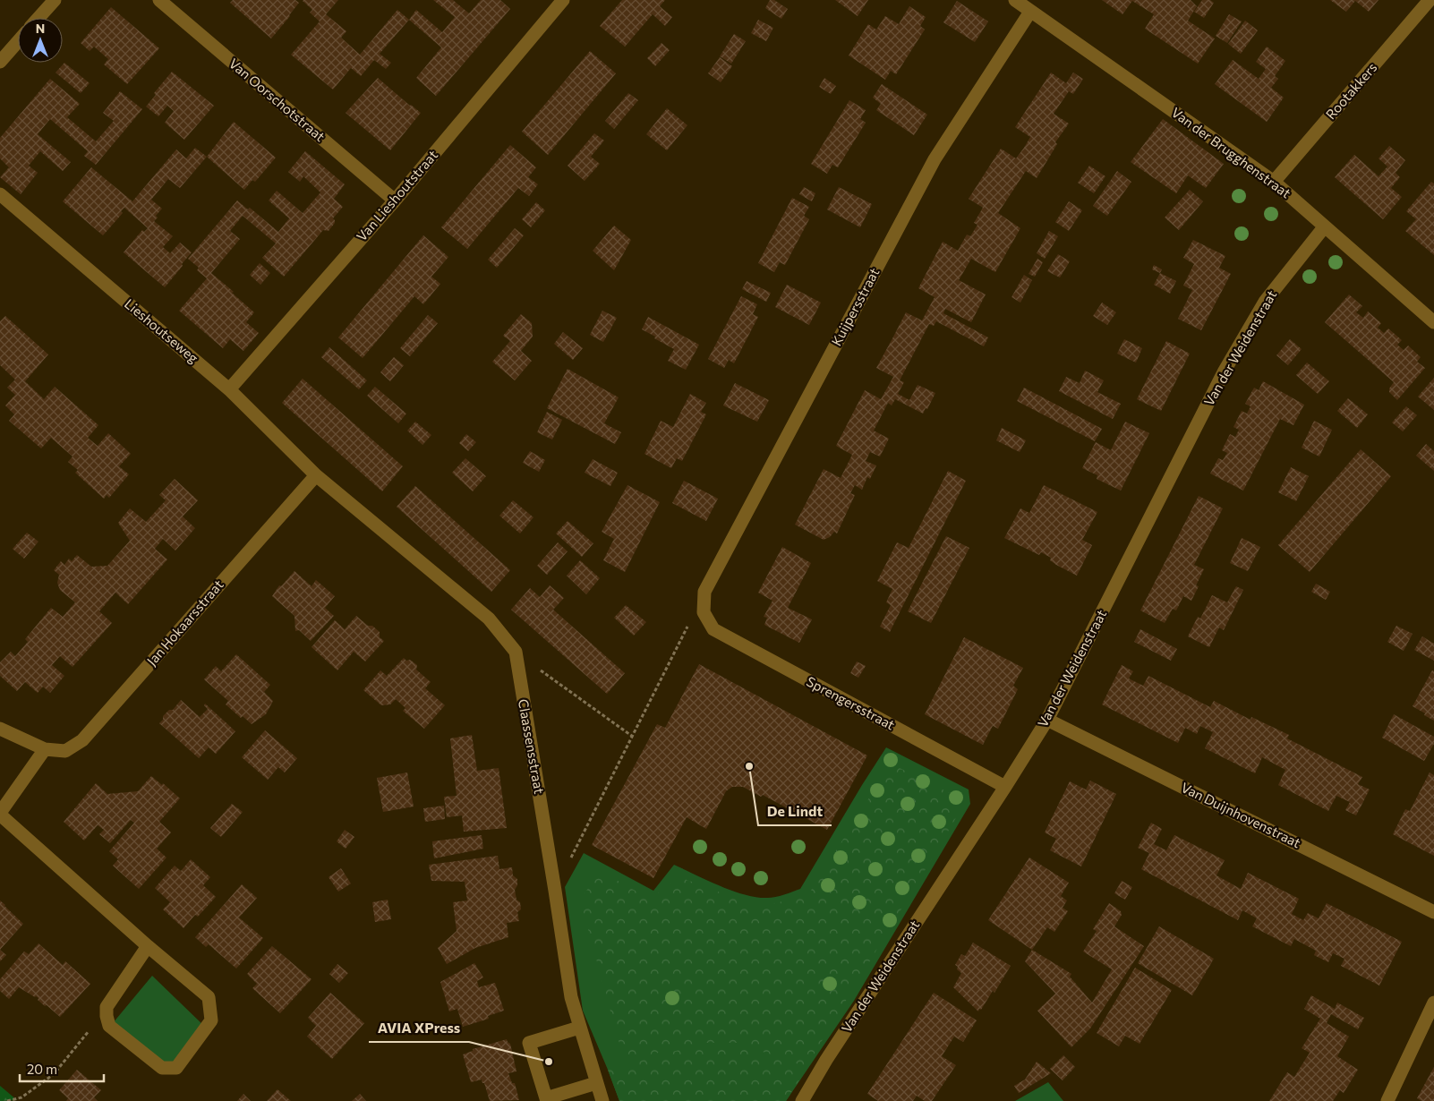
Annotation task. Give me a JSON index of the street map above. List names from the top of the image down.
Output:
{
  "streets": {
    "street": [
      "Rootakkers",
      "Van Oorschotstraat",
      "Van der Brugghenstraat",
      "Van Lieshoutstraat",
      "Kuijpersstraat",
      "Lieshoutseweg",
      "Van der Weidenstraat",
      "Jan Hokaarsstraat",
      "Sprengersstraat",
      "Claassensstraat",
      "Van Duijnhovenstraat"
    ]
  },
  "crossings": [
    ["Rootakkers", "Van der Brugghenstraat"],
    ["Van Oorschotstraat", "Van Lieshoutstraat"],
    ["Van der Brugghenstraat", "Kuijpersstraat"],
    ["Van der Brugghenstraat", "Van der Weidenstraat"],
    ["Van Lieshoutstraat", "Lieshoutseweg"],
    ["Kuijpersstraat", "Sprengersstraat"],
    ["Lieshoutseweg", "Jan Hokaarsstraat"],
    ["Lieshoutseweg", "Claassensstraat"],
    ["Van der Weidenstraat", "Sprengersstraat"],
    ["Van der Weidenstraat", "Van Duijnhovenstraat"],
    ["Jan Hokaarsstraat", "Claassensstraat"]
  ],
  "places": ["De Lindt", "AVIA XPress"],
  "scale_bar": "20 m",
  "north": "top"
}
